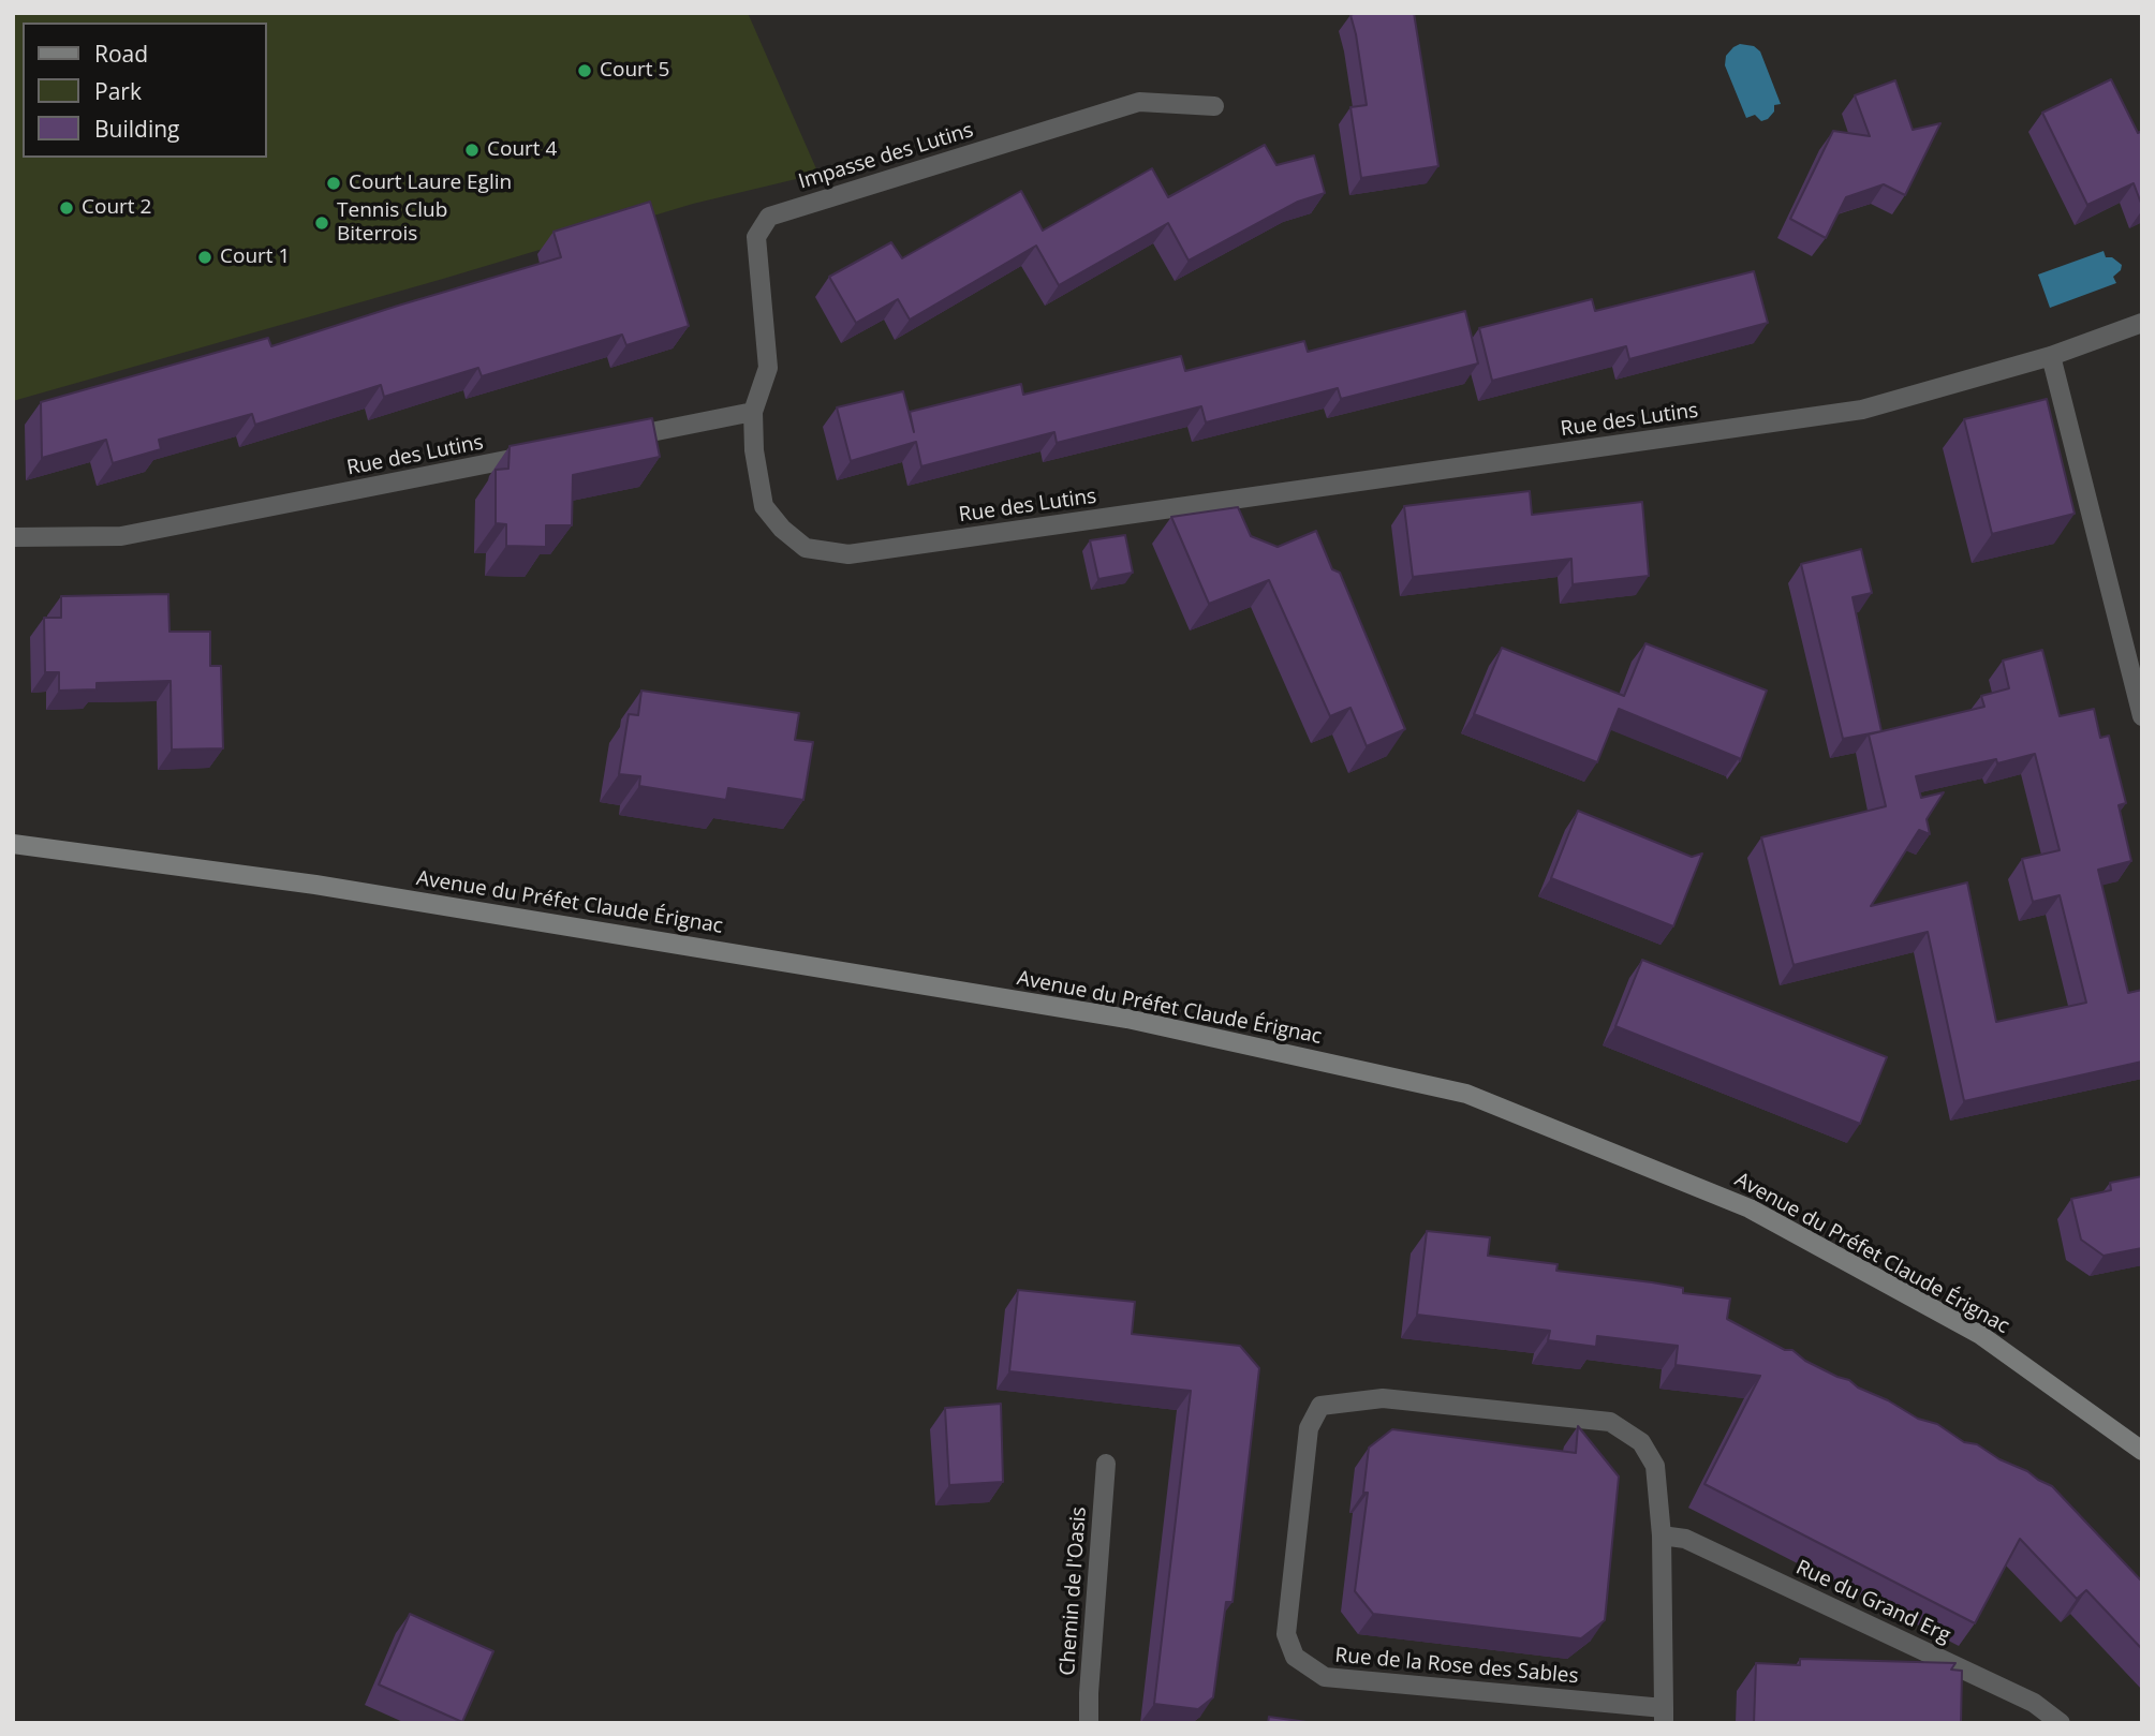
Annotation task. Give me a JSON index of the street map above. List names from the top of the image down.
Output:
{
  "streets": {
    "street": [
      "Impasse des Lutins",
      "Rue des Lutins",
      "Avenue du Préfet Claude Érignac",
      "Chemin de l'Oasis",
      "Rue du Grand Erg",
      "Rue de la Rose des Sables"
    ]
  },
  "crossings": [
    ["Impasse des Lutins", "Rue des Lutins"],
    ["Rue du Grand Erg", "Rue de la Rose des Sables"]
  ],
  "places": [
    "Court 5",
    "Court 4",
    "Court Laure Eglin",
    "Court 2",
    "Tennis Club Biterrois",
    "Court 1"
  ],
  "legend": ["Road", "Park", "Building"]
}
